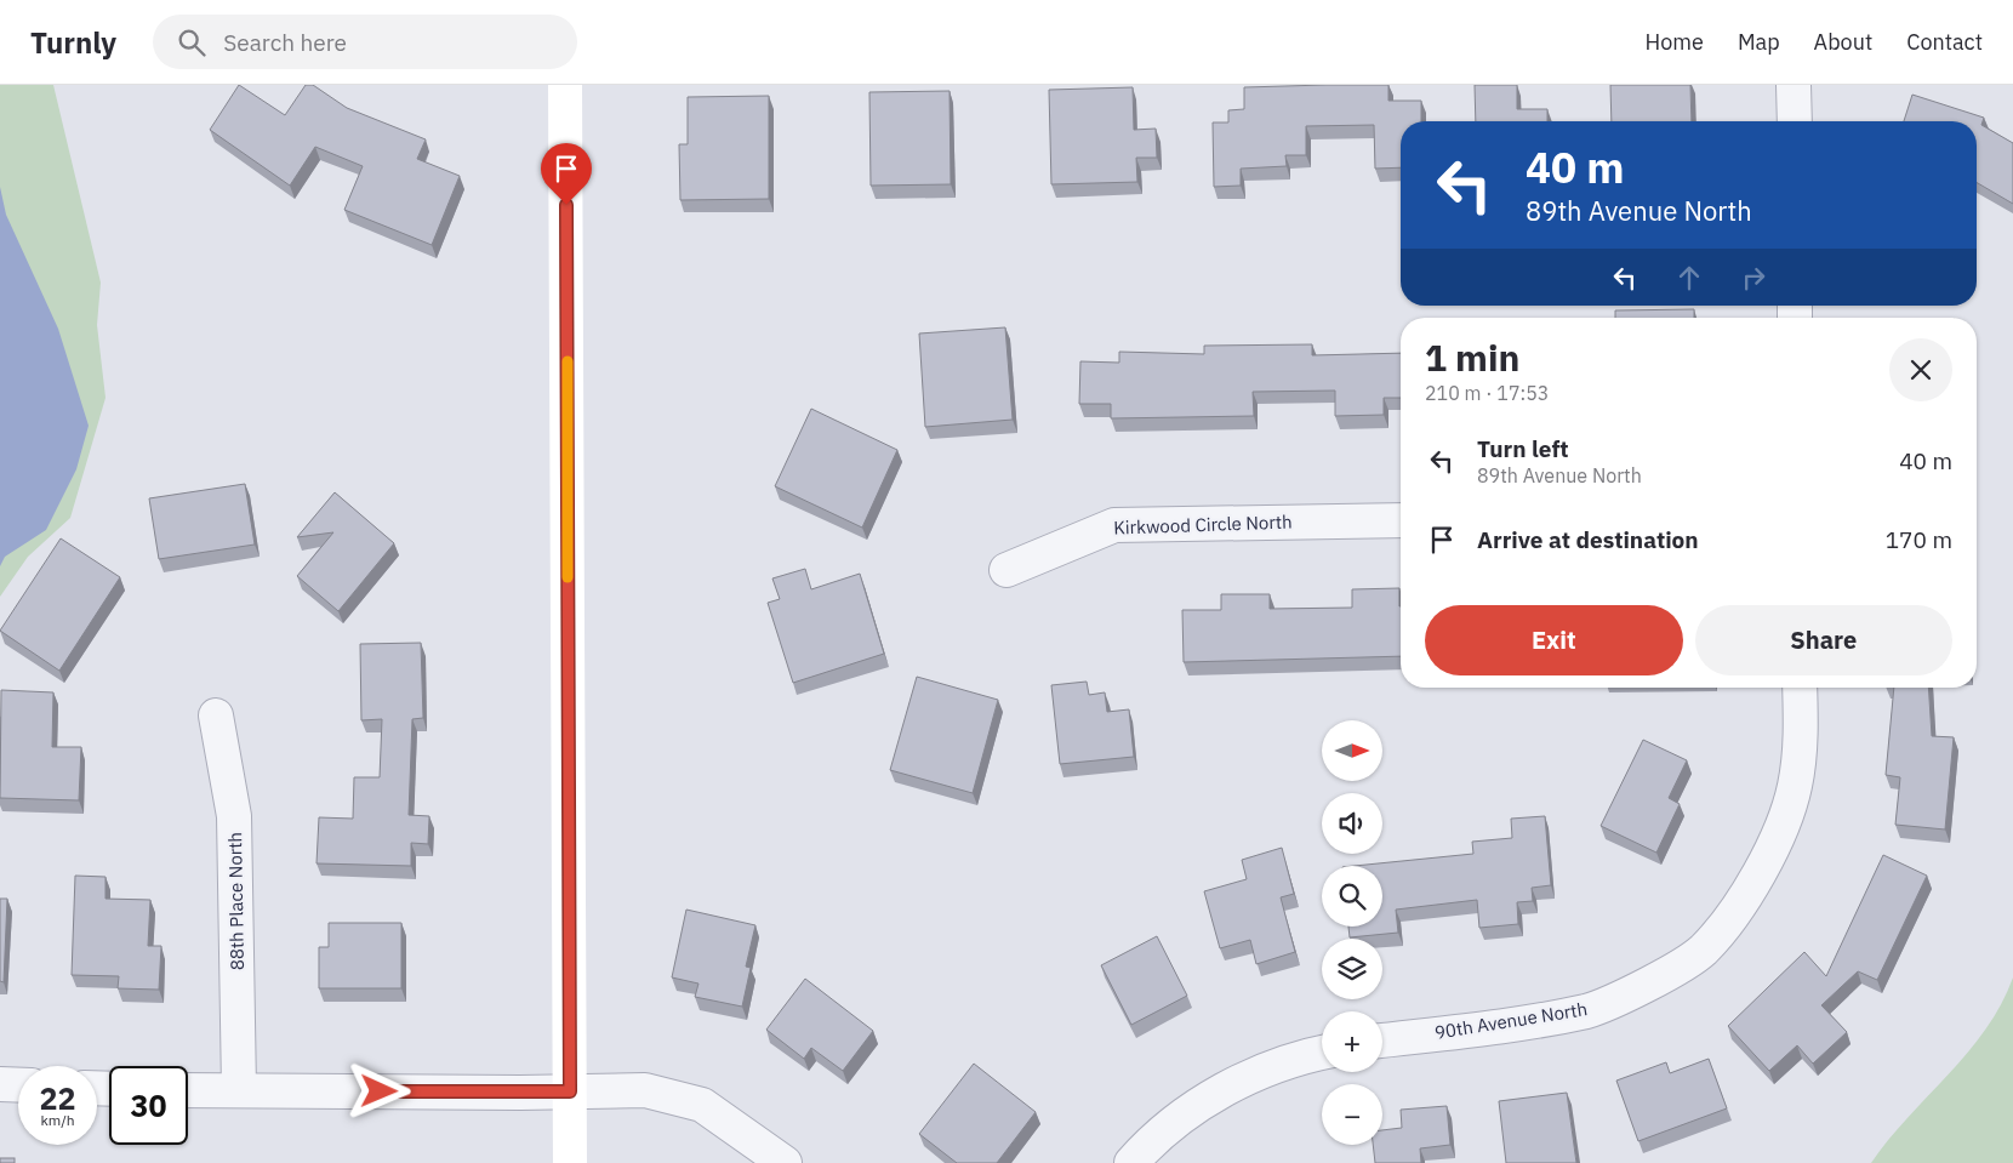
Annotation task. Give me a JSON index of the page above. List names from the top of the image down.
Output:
{
  "streets": {
    "street": ["Kirkwood Circle North", "88th Place North", "90th Avenue North"]
  },
  "north": "right",
  "page": {
    "header": "Turnly",
    "search": "Search here",
    "nav": [
      "Home",
      "Map",
      "About",
      "Contact"
    ],
    "turn": ["40 m", "89th Avenue North"],
    "heading": ["1 min", "210 m · 17:53"],
    "list": [
      {
        "name": "Turn left",
        "note": "89th Avenue North",
        "value": "40 m"
      },
      {
        "name": "Arrive at destination",
        "value": "170 m"
      }
    ],
    "buttons": ["Exit", "Share"],
    "map_buttons": ["+", "−"],
    "speed": "22 km/h",
    "limit": "30"
  }
}
